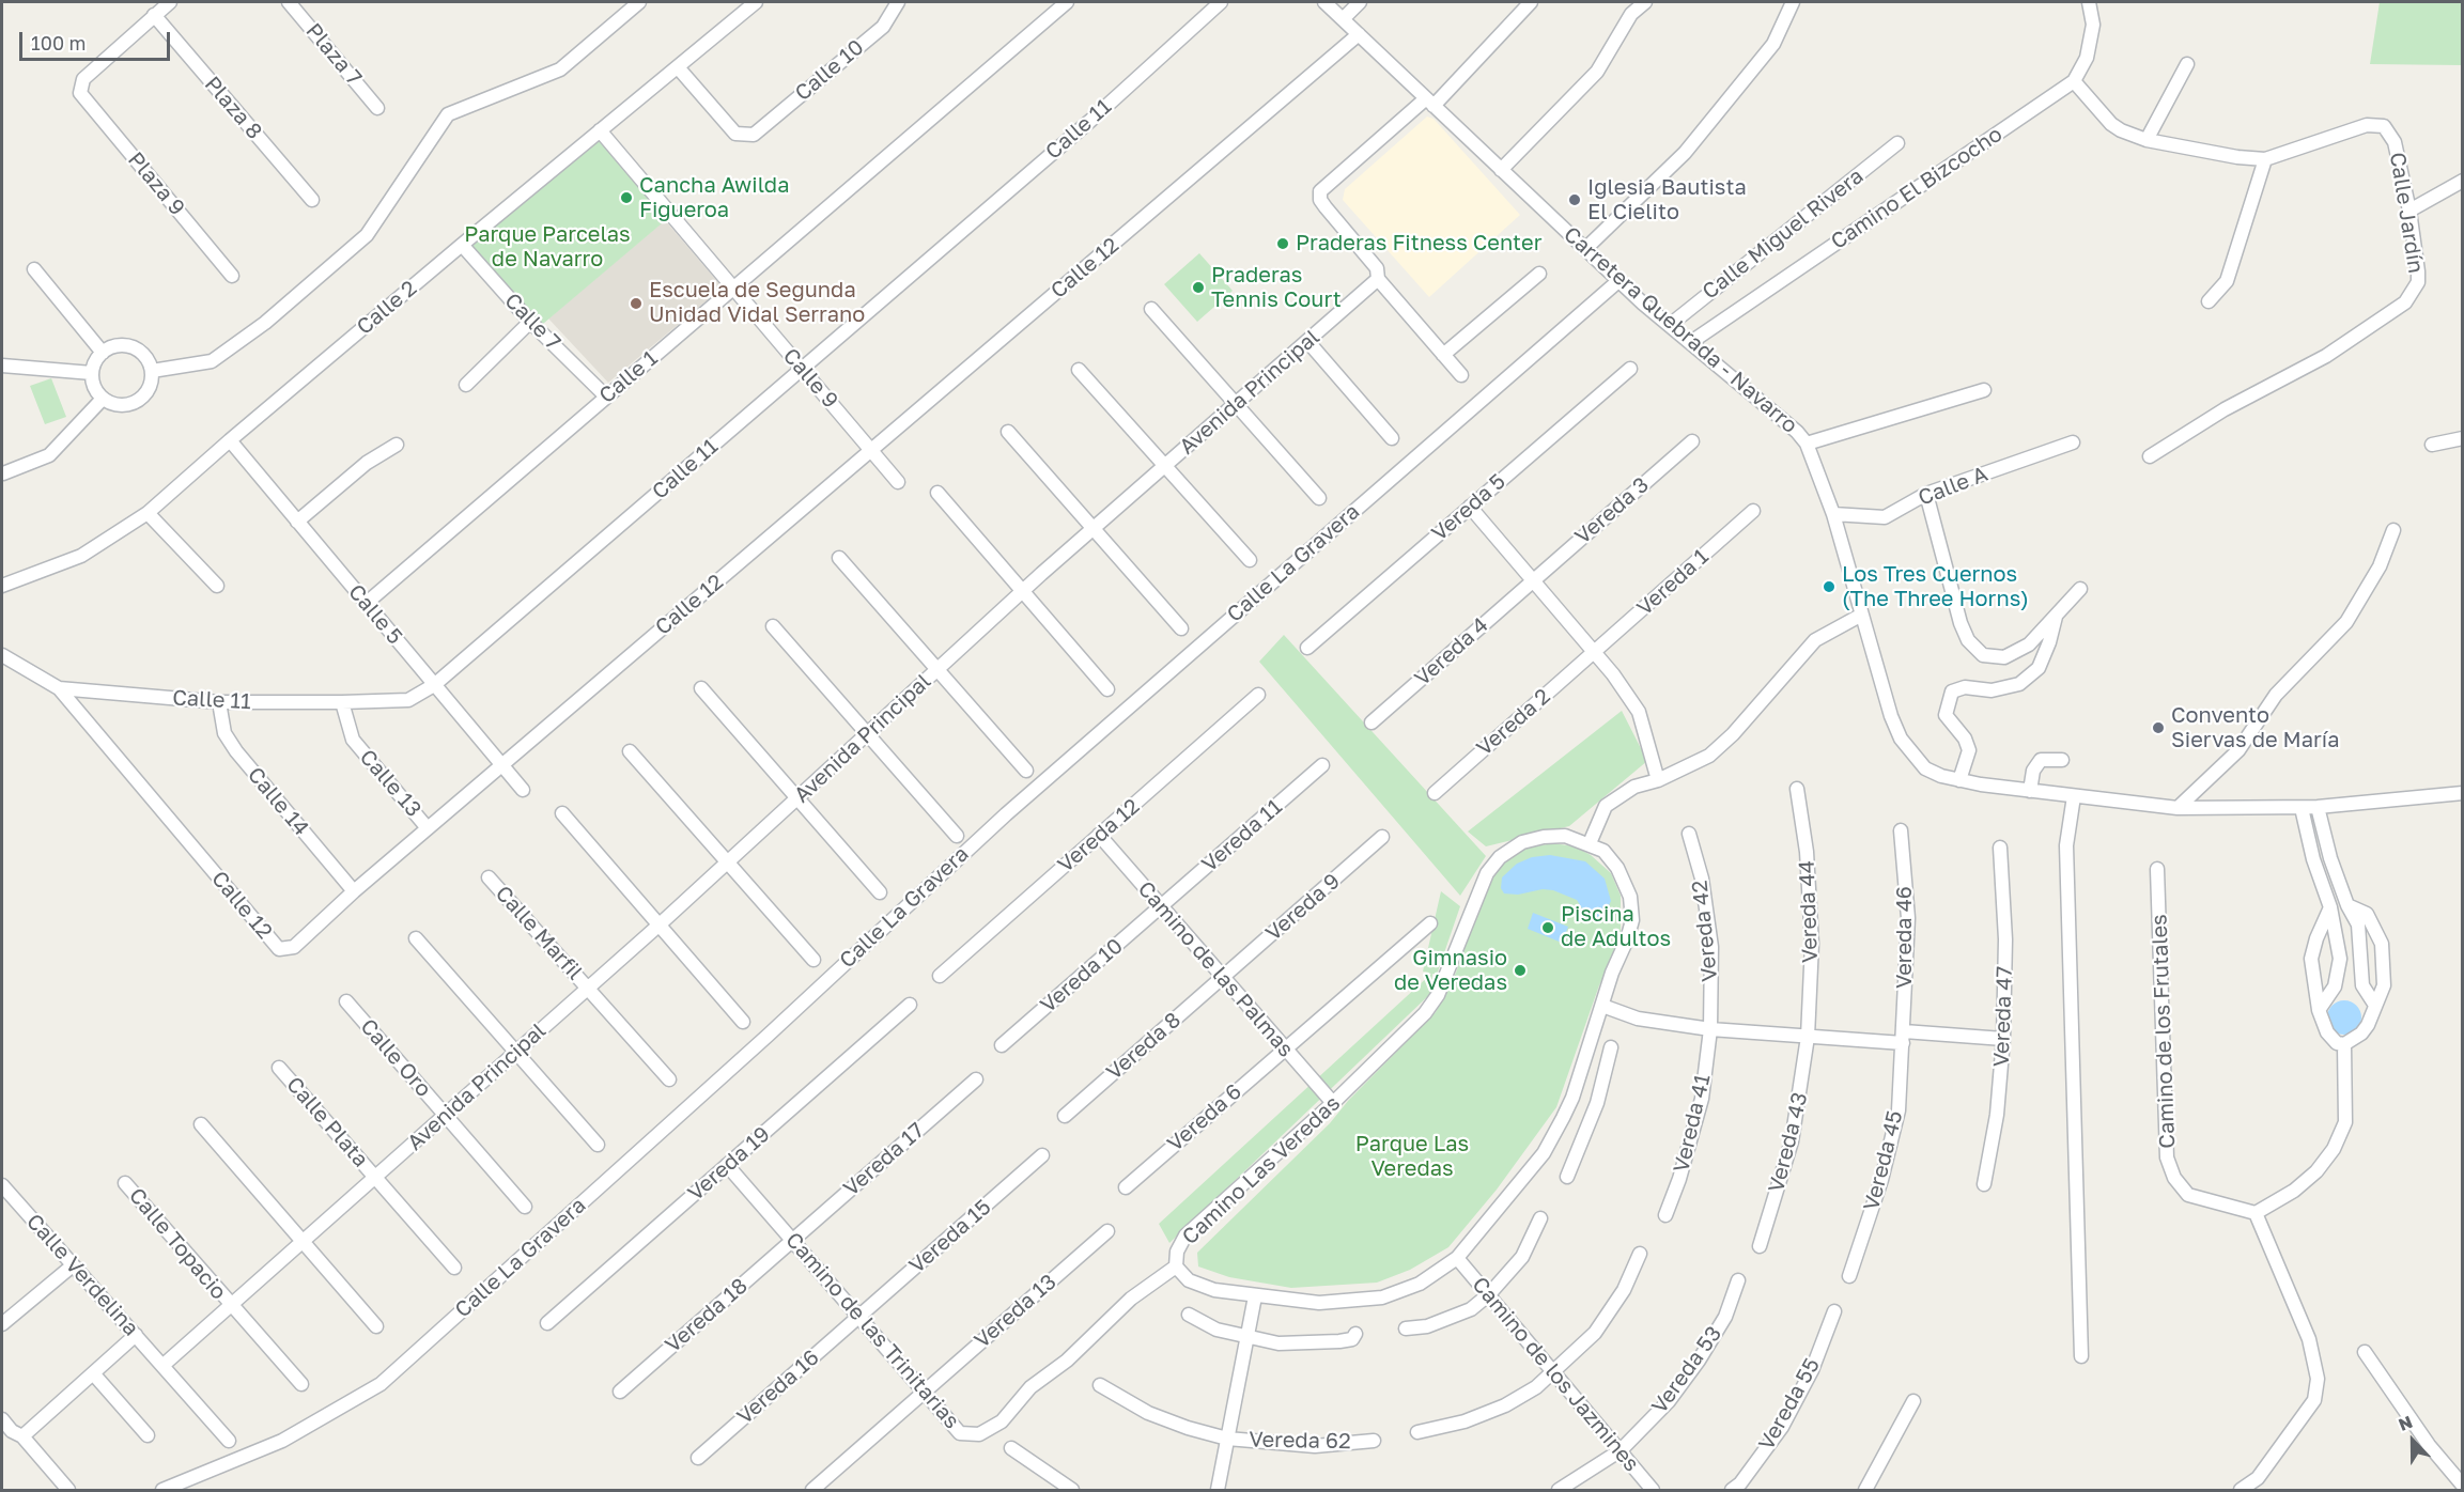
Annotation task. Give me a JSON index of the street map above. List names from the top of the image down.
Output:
{
  "streets": {
    "street": [
      "Plaza 7",
      "Calle 10",
      "Plaza 8",
      "Calle 11",
      "Plaza 9",
      "Camino El Bizcocho",
      "Calle Jardín",
      "Calle Miguel Rivera",
      "Calle 12",
      "Calle 2",
      "Calle 7",
      "Carretera Quebrada - Navarro",
      "Calle 1",
      "Calle 9",
      "Avenida Principal",
      "Calle A",
      "Vereda 5",
      "Vereda 3",
      "Calle La Gravera",
      "Vereda 1",
      "Calle 5",
      "Vereda 4",
      "Vereda 2",
      "Calle 13",
      "Calle 14",
      "Vereda 12",
      "Vereda 11",
      "Vereda 9",
      "Vereda 44",
      "Vereda 42",
      "Calle Marfil",
      "Vereda 46",
      "Camino de las Palmas",
      "Vereda 10",
      "Vereda 47",
      "Camino de los Frutales",
      "Vereda 8",
      "Calle Oro",
      "Vereda 6",
      "Calle Plata",
      "Vereda 41",
      "Vereda 43",
      "Vereda 17",
      "Vereda 45",
      "Vereda 19",
      "Camino Las Veredas",
      "Vereda 15",
      "Calle Topacio",
      "Calle Verdelina",
      "Vereda 13",
      "Vereda 18",
      "Camino de las Trinitarias",
      "Vereda 53",
      "Camino de los Jazmines",
      "Vereda 16",
      "Vereda 55",
      "Vereda 62"
    ]
  },
  "crossings": [
    ["Calle 10", "Calle 2"],
    ["Plaza 8", "Plaza 9"],
    ["Calle 11", "Calle 12"],
    ["Calle 11", "Calle 9"],
    ["Calle 11", "Calle 5"],
    ["Calle 11", "Calle 13"],
    ["Calle 11", "Calle 14"],
    ["Camino El Bizcocho", "Calle Jardín"],
    ["Camino El Bizcocho", "Carretera Quebrada - Navarro"],
    ["Calle Miguel Rivera", "Carretera Quebrada - Navarro"],
    ["Calle 12", "Carretera Quebrada - Navarro"],
    ["Calle 12", "Calle 9"],
    ["Calle 12", "Calle 5"],
    ["Calle 12", "Calle 13"],
    ["Calle 12", "Calle 14"],
    ["Calle 2", "Calle 7"],
    ["Calle 2", "Calle 9"],
    ["Calle 2", "Calle 5"],
    ["Calle 7", "Calle 1"],
    ["Carretera Quebrada - Navarro", "Calle A"],
    ["Carretera Quebrada - Navarro", "Calle La Gravera"],
    ["Calle 1", "Calle 9"],
    ["Calle 1", "Calle 5"],
    ["Avenida Principal", "Calle Marfil"],
    ["Avenida Principal", "Calle Oro"],
    ["Avenida Principal", "Calle Plata"],
    ["Avenida Principal", "Calle Topacio"],
    ["Avenida Principal", "Calle Verdelina"],
    ["Vereda 3", "Vereda 4"],
    ["Vereda 1", "Vereda 2"],
    ["Vereda 12", "Camino de las Palmas"],
    ["Vereda 11", "Camino de las Palmas"],
    ["Vereda 11", "Vereda 10"],
    ["Vereda 9", "Camino de las Palmas"],
    ["Vereda 9", "Vereda 8"],
    ["Vereda 44", "Vereda 43"],
    ["Vereda 42", "Vereda 41"],
    ["Vereda 46", "Vereda 45"],
    ["Camino de las Palmas", "Vereda 10"],
    ["Camino de las Palmas", "Vereda 8"],
    ["Camino de las Palmas", "Vereda 6"],
    ["Camino de las Palmas", "Camino Las Veredas"],
    ["Vereda 17", "Vereda 18"],
    ["Vereda 17", "Camino de las Trinitarias"],
    ["Vereda 19", "Camino de las Trinitarias"],
    ["Camino Las Veredas", "Camino de las Trinitarias"],
    ["Camino Las Veredas", "Camino de los Jazmines"],
    ["Vereda 15", "Camino de las Trinitarias"],
    ["Vereda 15", "Vereda 16"],
    ["Vereda 13", "Camino de las Trinitarias"],
    ["Vereda 18", "Camino de las Trinitarias"],
    ["Camino de las Trinitarias", "Vereda 16"],
    ["Vereda 53", "Camino de los Jazmines"]
  ],
  "parks": ["Parque Parcelas de Navarro", "Parque Las Veredas"],
  "places": [
    "Cancha Awilda Figueroa",
    "Iglesia Bautista El Cielito",
    "Praderas Fitness Center",
    "Praderas Tennis Court",
    "Escuela de Segunda Unidad Vidal Serrano",
    "Los Tres Cuernos (The Three Horns)",
    "Convento Siervas de María",
    "Piscina de Adultos",
    "Gimnasio de Veredas"
  ],
  "scale_bar": "100 m",
  "north": "top"
}
